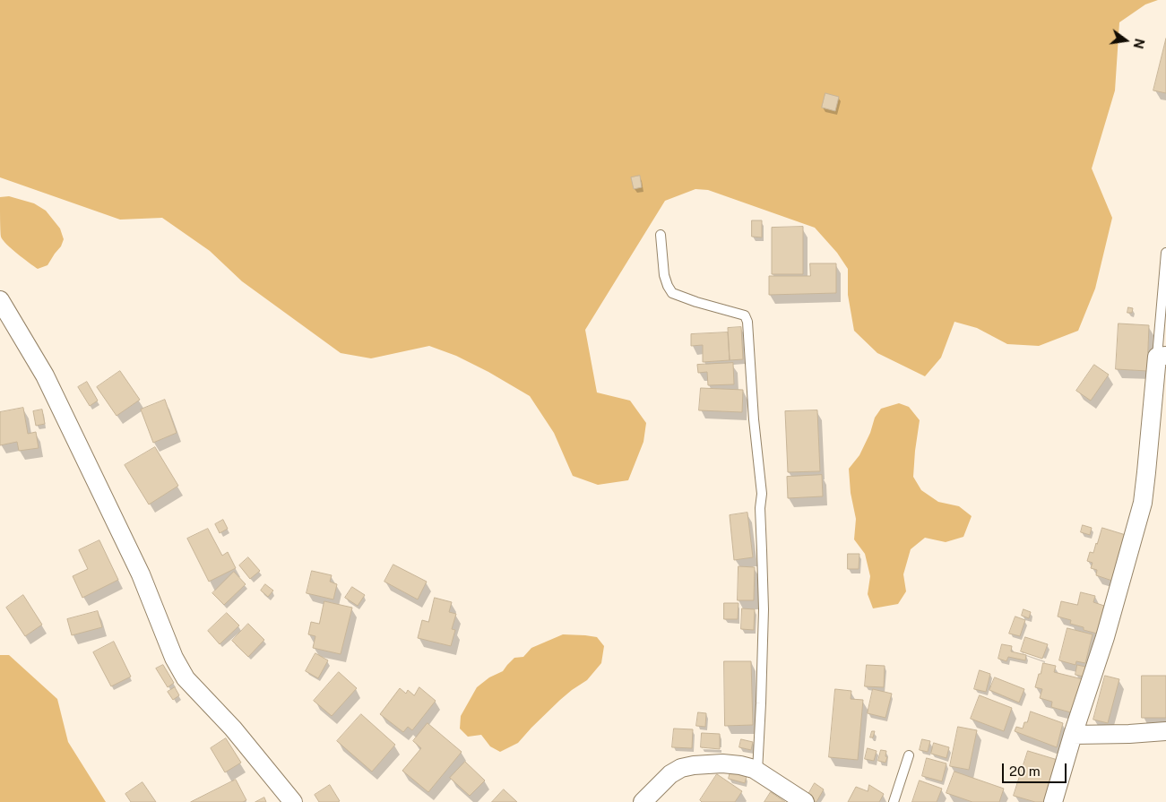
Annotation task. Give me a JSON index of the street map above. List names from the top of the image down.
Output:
{
  "scale_bar": "20 m",
  "north": "right"
}
